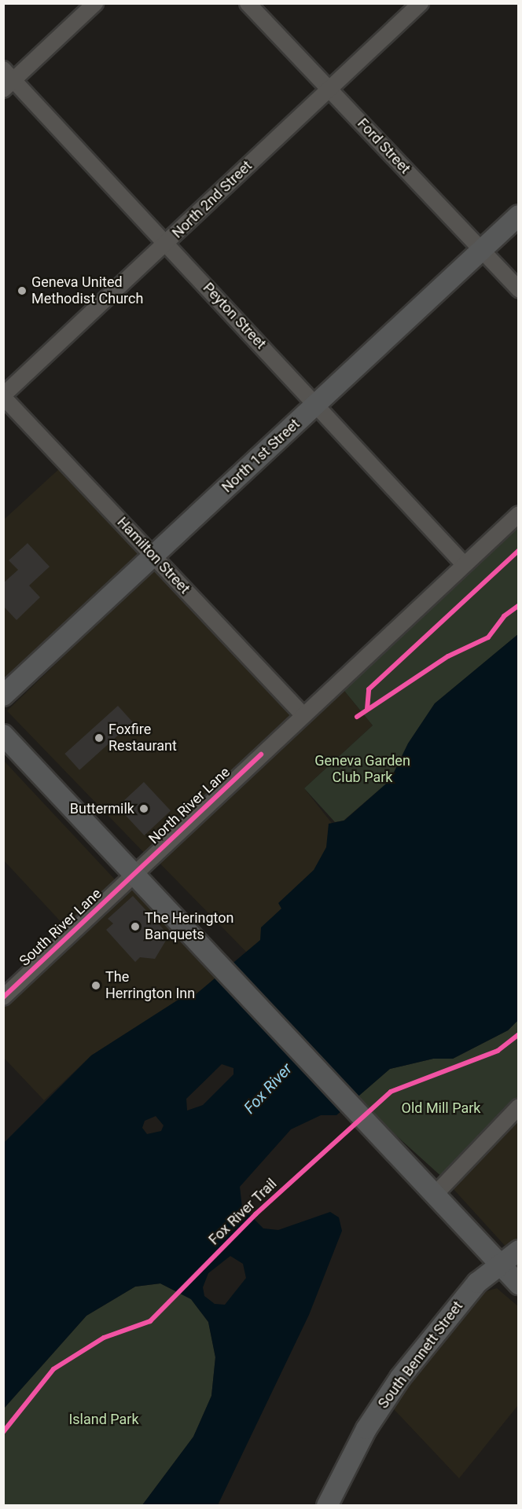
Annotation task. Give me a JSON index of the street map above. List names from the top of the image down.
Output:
{
  "streets": {
    "main road": ["North 1st Street", "South Bennett Street"],
    "street": [
      "Ford Street",
      "North 2nd Street",
      "Peyton Street",
      "Hamilton Street",
      "North River Lane",
      "South River Lane"
    ],
    "cycle path": ["Fox River Trail"]
  },
  "crossings": [
    ["Ford Street", "North 2nd Street"],
    ["Ford Street", "North 1st Street"],
    ["North 2nd Street", "Peyton Street"],
    ["North 2nd Street", "Hamilton Street"],
    ["Peyton Street", "North 1st Street"],
    ["Peyton Street", "North River Lane"],
    ["North 1st Street", "Hamilton Street"],
    ["Hamilton Street", "North River Lane"],
    ["North River Lane", "South River Lane"]
  ],
  "water": ["Fox River"],
  "parks": ["Geneva Garden Club Park", "Old Mill Park", "Island Park"],
  "places": [
    "Geneva United Methodist Church",
    "Foxfire Restaurant",
    "Buttermilk",
    "The Herington Banquets",
    "The Herrington Inn"
  ]
}
